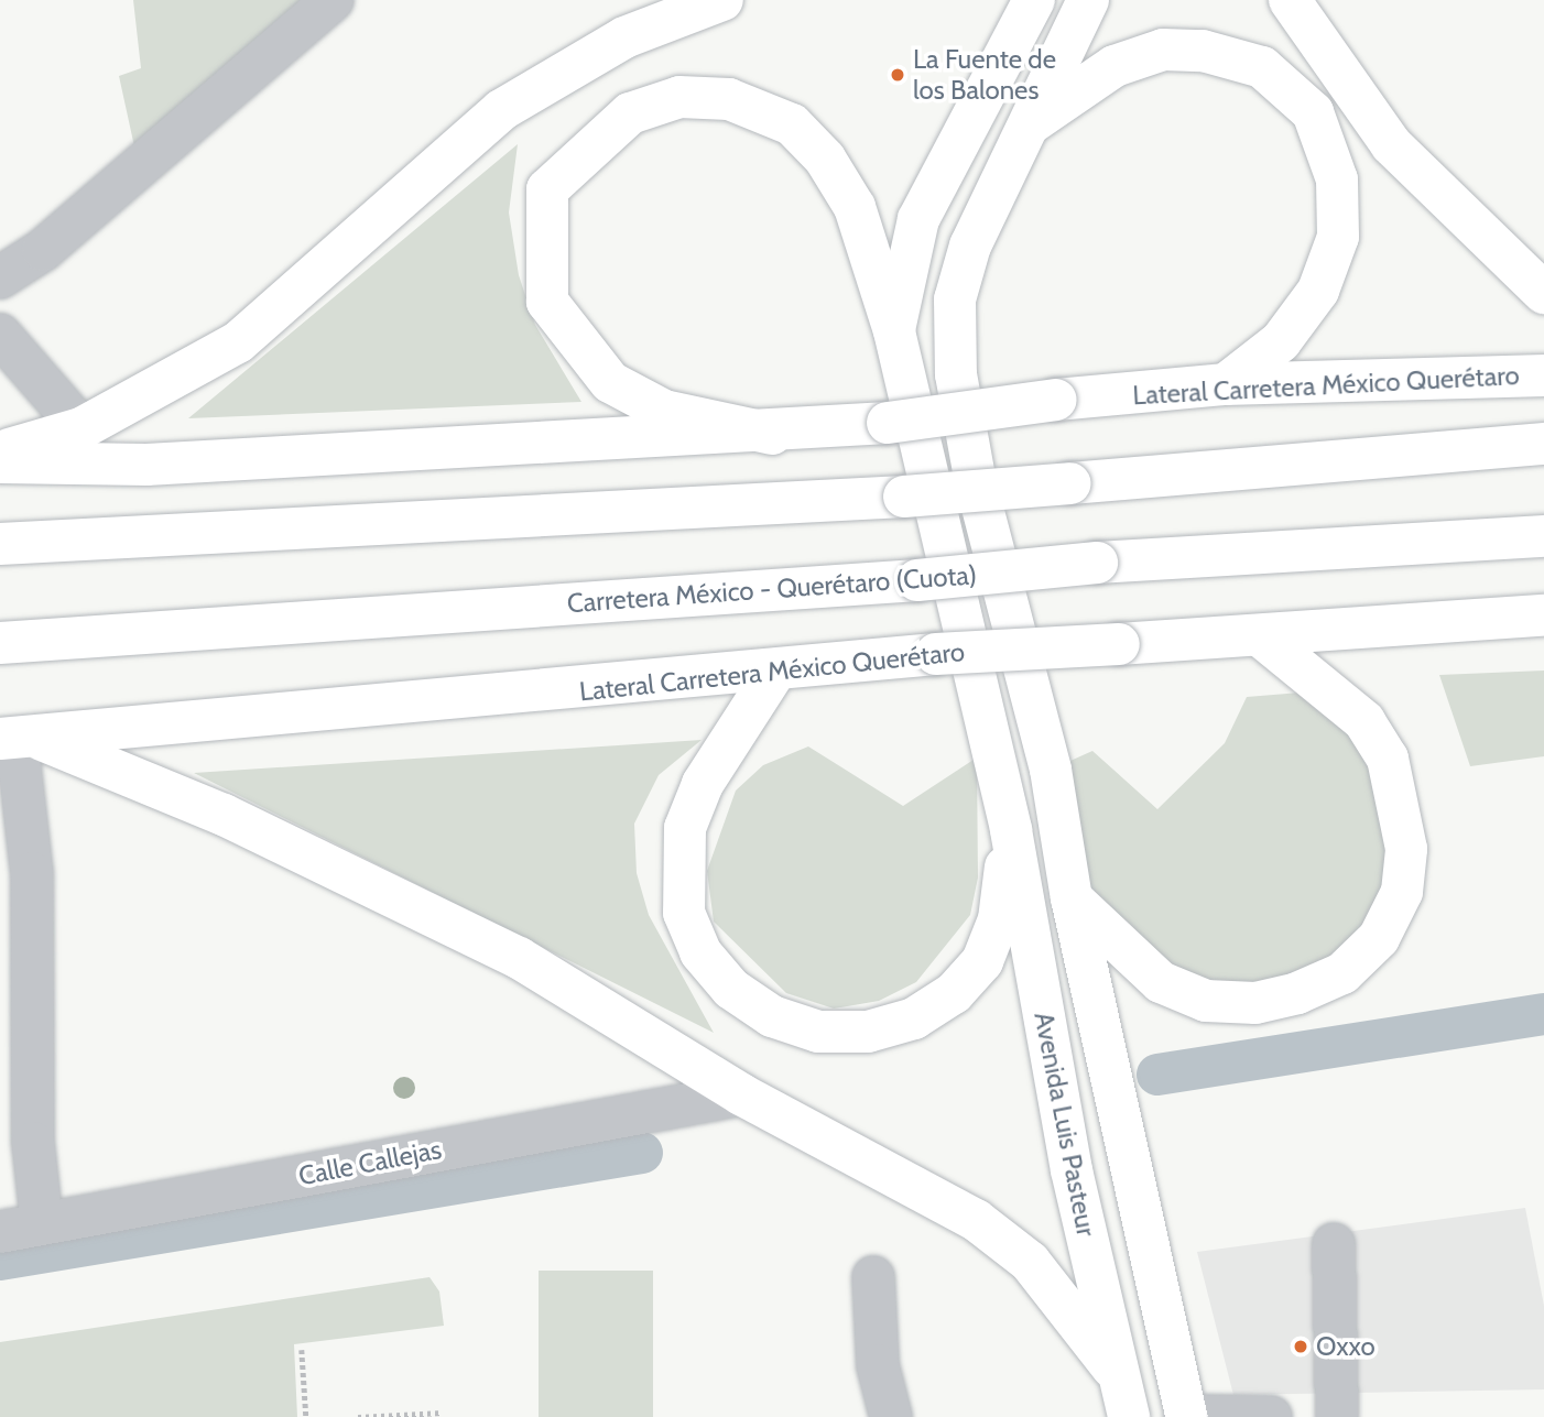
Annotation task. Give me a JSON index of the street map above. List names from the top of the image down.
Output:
{
  "streets": {
    "main road": ["Lateral Carretera México Querétaro", "Carretera México - Querétaro (Cuota)", "Avenida Luis Pasteur"],
    "street": ["Calle Callejas"]
  },
  "crossings": [
    ["Lateral Carretera México Querétaro", "Avenida Luis Pasteur"]
  ],
  "places": ["La Fuente de los Balones", "Oxxo"]
}
